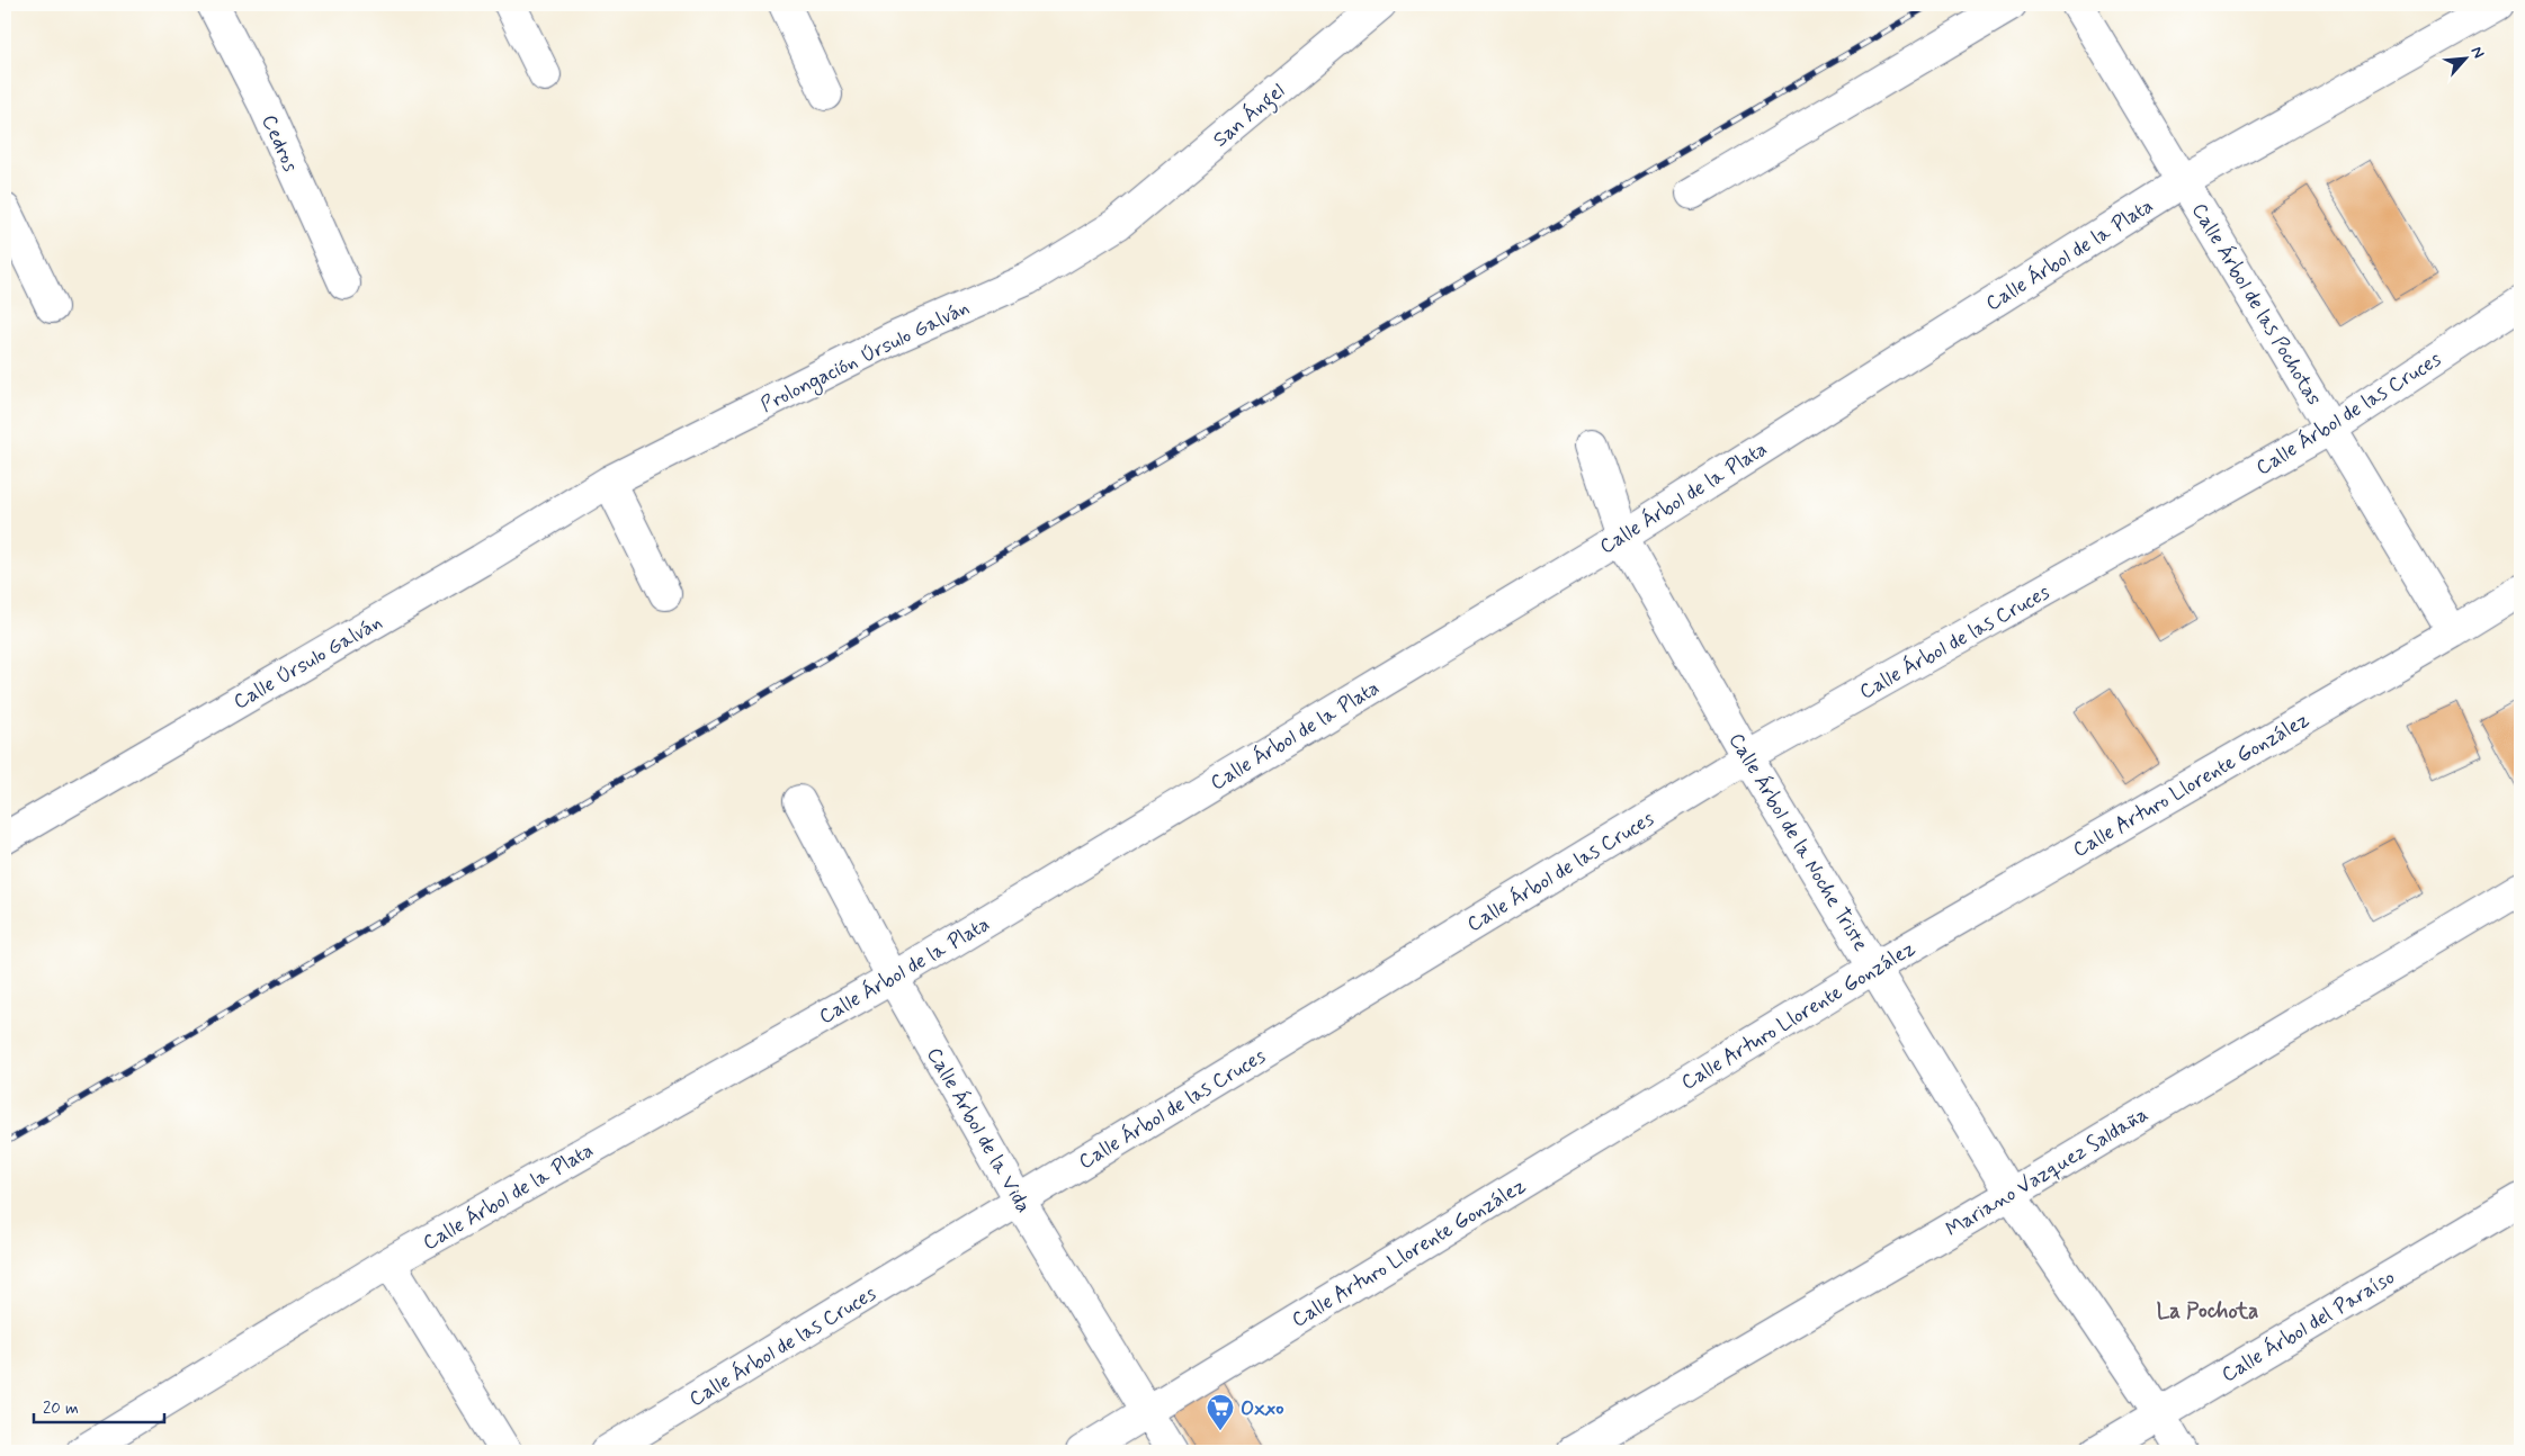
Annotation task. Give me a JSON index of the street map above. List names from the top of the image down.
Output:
{
  "streets": {
    "street": [
      "San Ángel",
      "Cedros",
      "Calle Árbol de la Plata",
      "Calle Árbol de las Pochotas",
      "Prolongación Úrsulo Galván",
      "Calle Árbol de las Cruces",
      "Calle Úrsulo Galván",
      "Calle Arturo Llorente González",
      "Calle Árbol de la Noche Triste",
      "Calle Árbol de la Vida",
      "Mariano Vazquez Saldaña",
      "Calle Árbol del Paraíso"
    ]
  },
  "crossings": [
    ["San Ángel", "Prolongación Úrsulo Galván"],
    ["Calle Árbol de la Plata", "Calle Árbol de las Pochotas"],
    ["Calle Árbol de la Plata", "Calle Árbol de la Noche Triste"],
    ["Calle Árbol de la Plata", "Calle Árbol de la Vida"],
    ["Calle Árbol de las Pochotas", "Calle Árbol de las Cruces"],
    ["Calle Árbol de las Pochotas", "Calle Arturo Llorente González"],
    ["Prolongación Úrsulo Galván", "Calle Úrsulo Galván"],
    ["Calle Árbol de las Cruces", "Calle Árbol de la Noche Triste"],
    ["Calle Árbol de las Cruces", "Calle Árbol de la Vida"],
    ["Calle Arturo Llorente González", "Calle Árbol de la Noche Triste"],
    ["Calle Arturo Llorente González", "Calle Árbol de la Vida"],
    ["Calle Árbol de la Noche Triste", "Mariano Vazquez Saldaña"],
    ["Calle Árbol de la Noche Triste", "Calle Árbol del Paraíso"]
  ],
  "districts": ["La Pochota"],
  "places": {
    "supermarket": ["Oxxo"]
  },
  "scale_bar": "20 m",
  "north": "top right"
}
